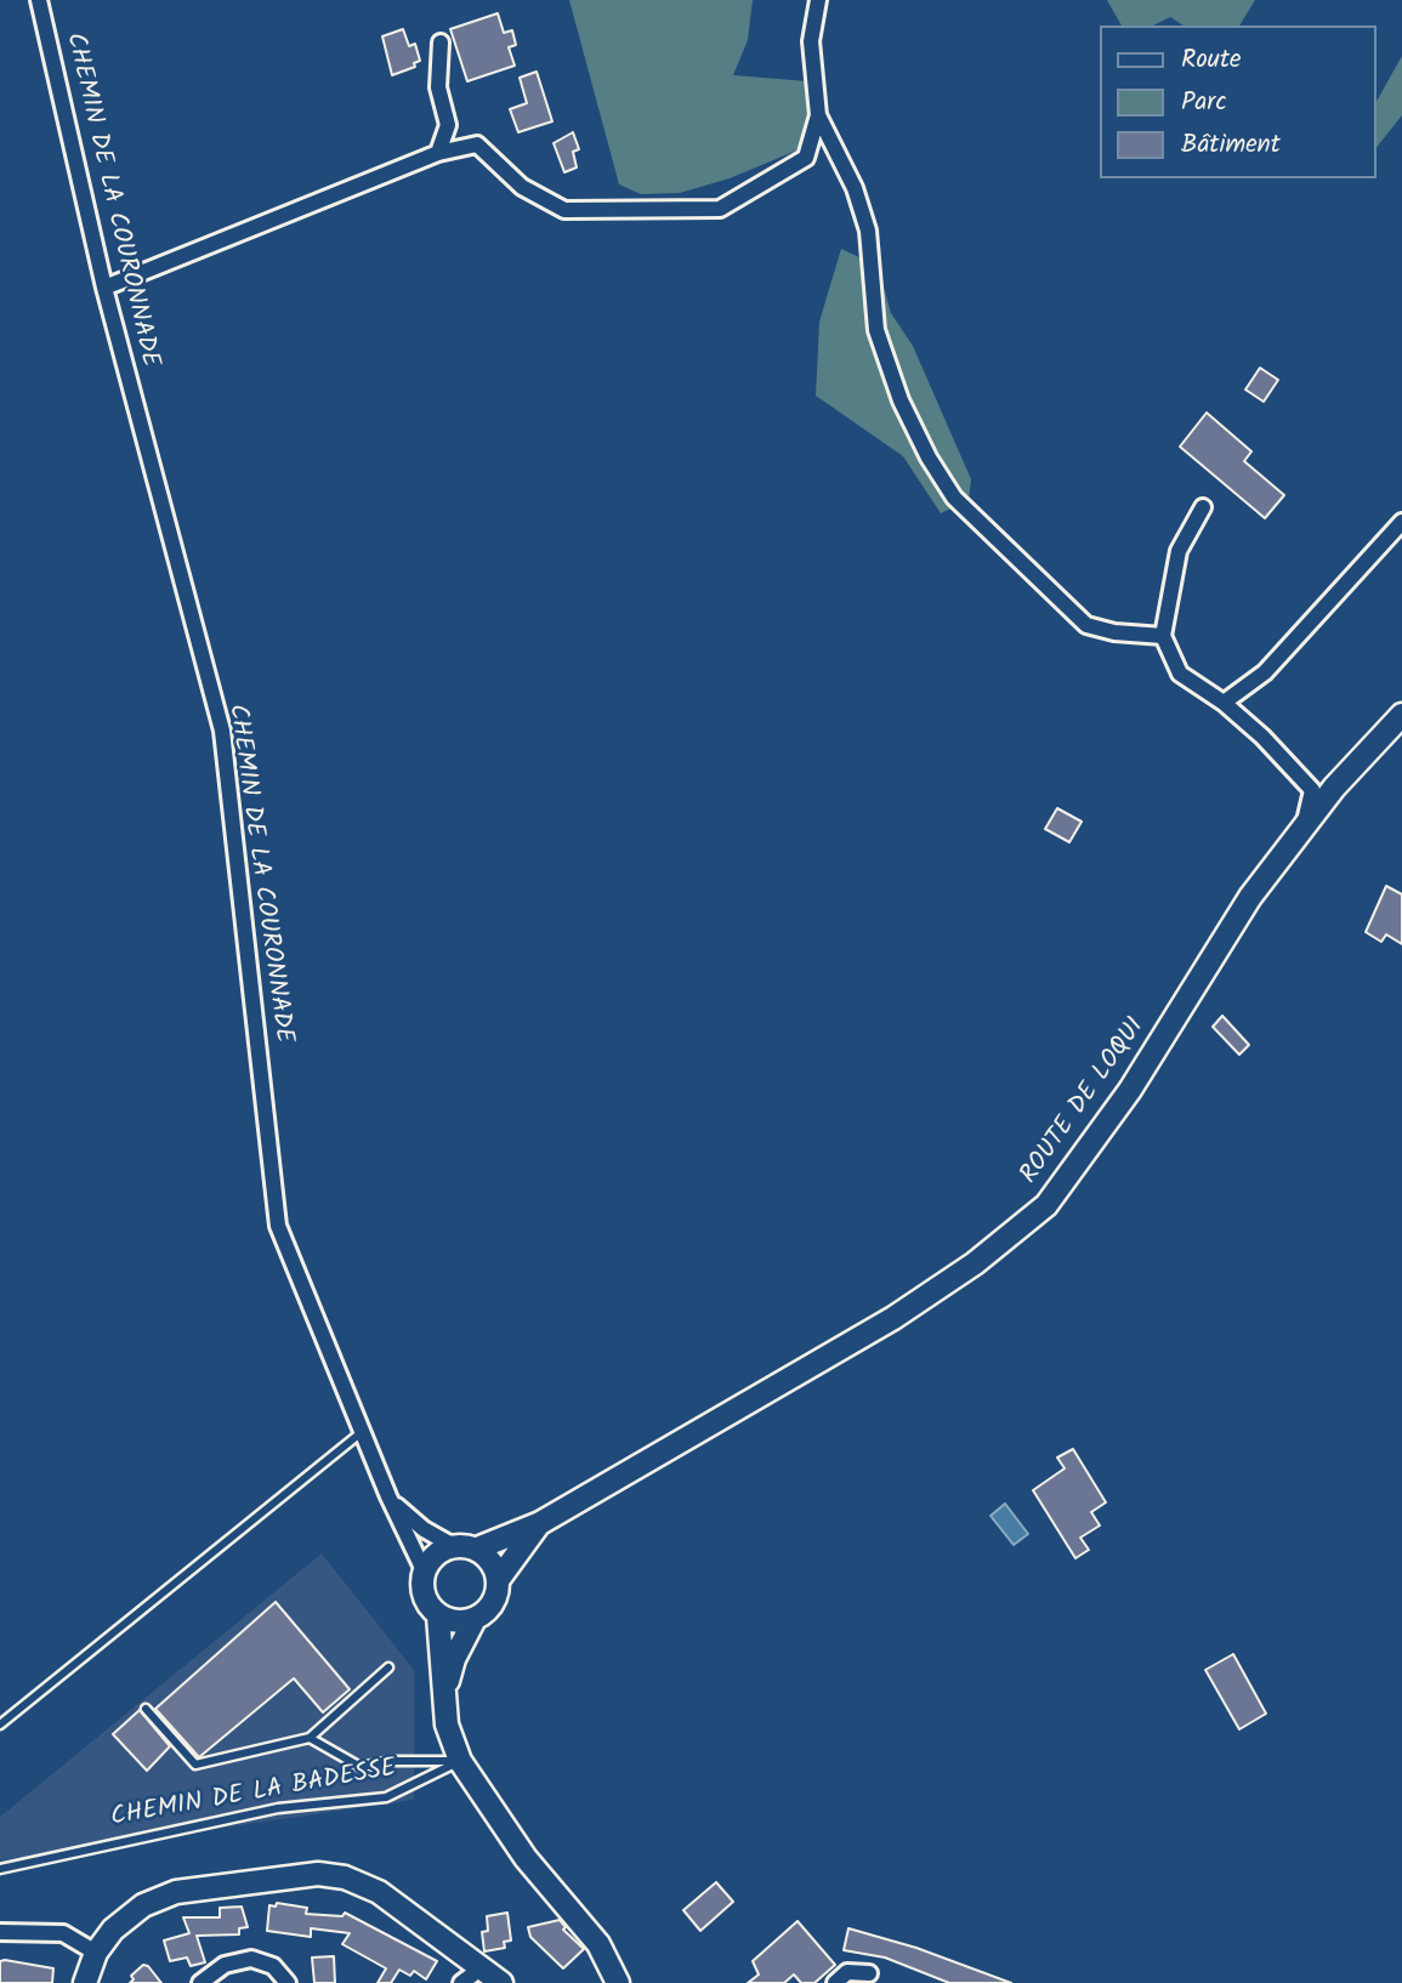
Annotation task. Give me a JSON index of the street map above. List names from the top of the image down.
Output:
{
  "streets": {
    "main road": ["ROUTE DE LOQUI"],
    "street": ["CHEMIN DE LA COURONNADE"],
    "lane": ["CHEMIN DE LA BADESSE"]
  },
  "crossings": [
    ["CHEMIN DE LA COURONNADE", "ROUTE DE LOQUI"]
  ],
  "legend": ["Route", "Parc", "Bâtiment"]
}
